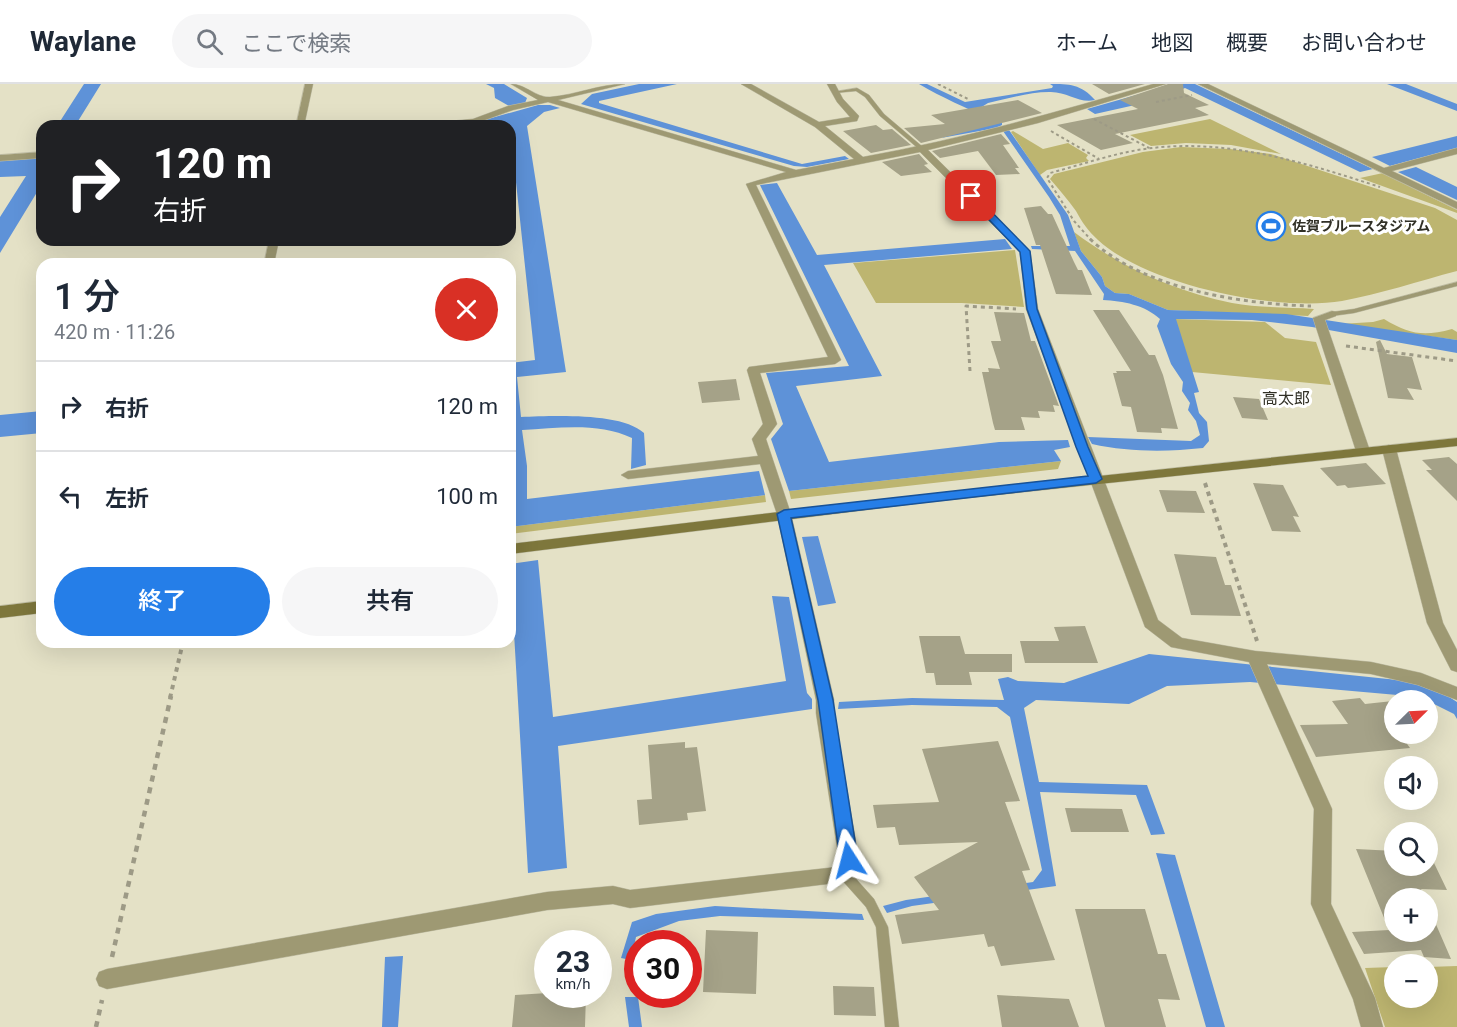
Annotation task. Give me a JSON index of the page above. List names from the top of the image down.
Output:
{
  "districts": ["高太郎"],
  "places": {
    "sports": ["佐賀ブルースタジアム"]
  },
  "north": "top right",
  "page": {
    "header": "Waylane",
    "search": "ここで検索",
    "nav": [
      "ホーム",
      "地図",
      "概要",
      "お問い合わせ"
    ],
    "turn": ["120 m", "右折"],
    "heading": ["1 分", "420 m · 11:26"],
    "list": [
      {
        "name": "右折",
        "value": "120 m"
      },
      {
        "name": "左折",
        "value": "100 m"
      }
    ],
    "buttons": ["終了", "共有"],
    "map_buttons": ["+", "−"],
    "speed": "23 km/h",
    "limit": "30"
  }
}
